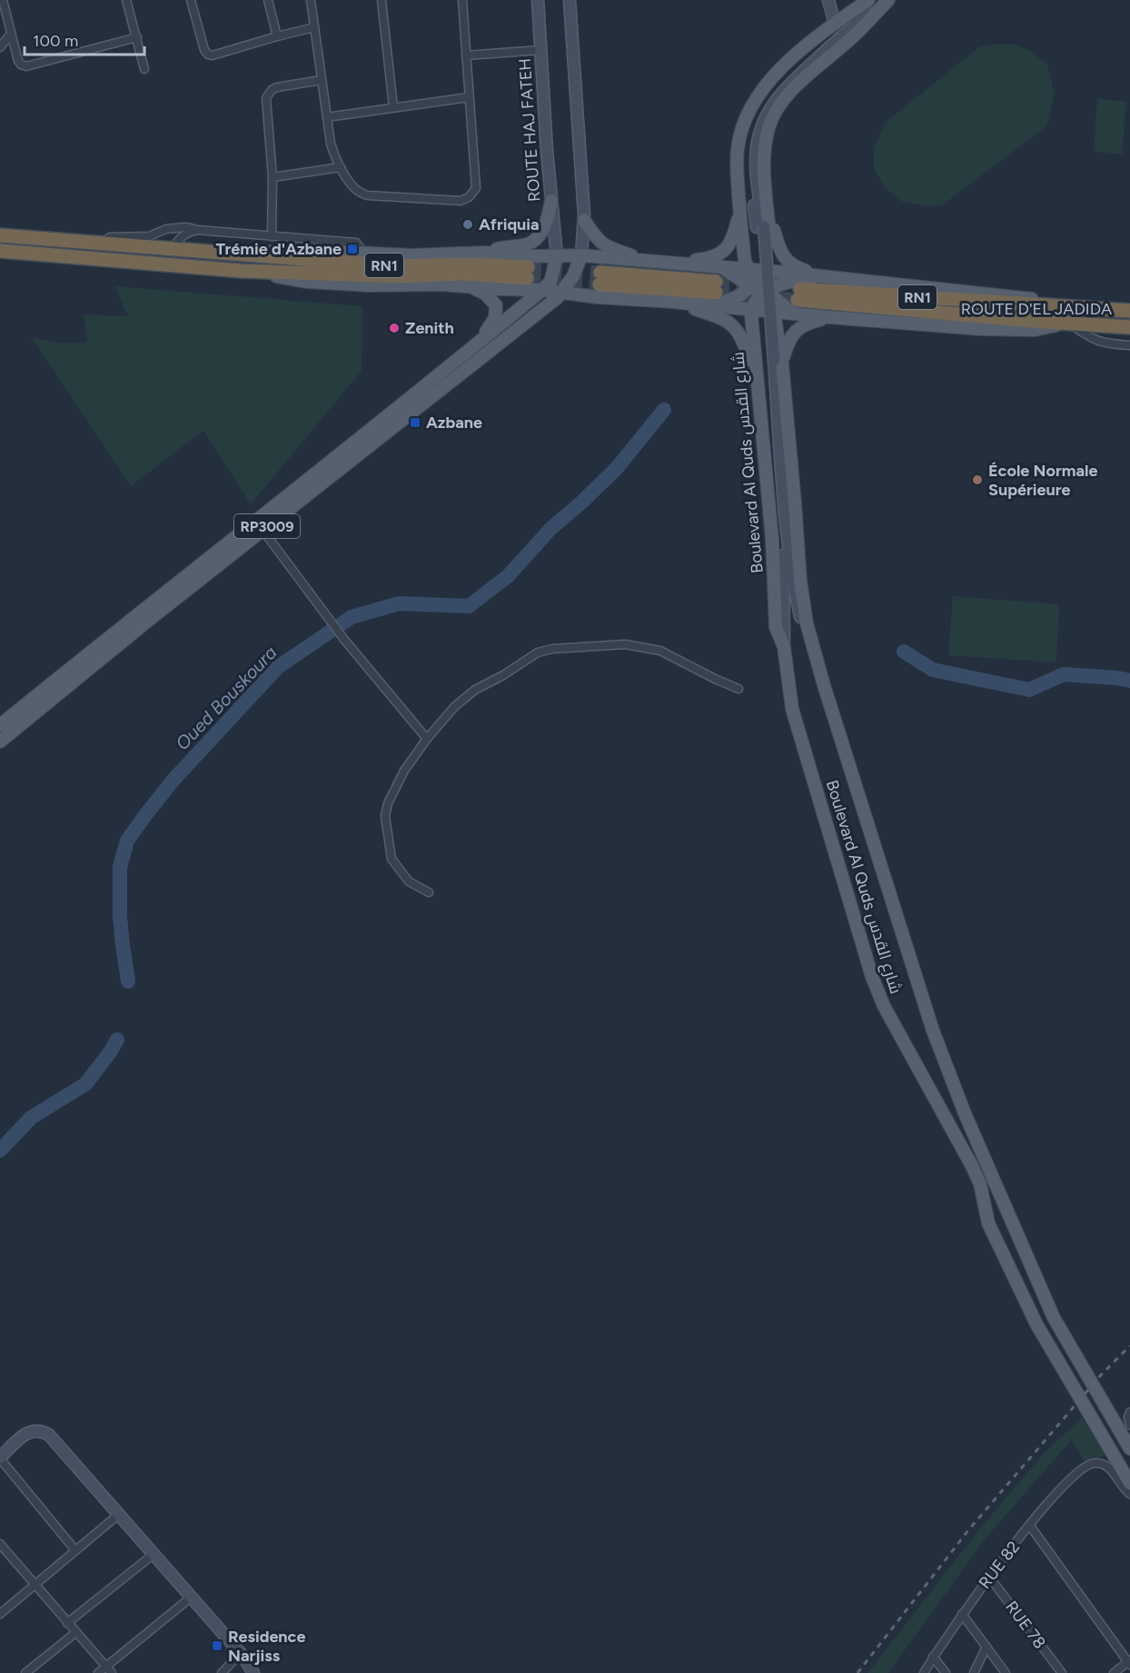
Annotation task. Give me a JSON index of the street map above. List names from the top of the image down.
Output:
{
  "streets": {
    "highway": ["RN1", "ROUTE D'EL JADIDA"],
    "main road": ["ROUTE HAJ FATEH", "Boulevard Al Quds شارع القدس", "RP3009"],
    "street": ["RUE 82", "RUE 78"]
  },
  "crossings": [
    ["RN1", "ROUTE D'EL JADIDA"],
    ["ROUTE D'EL JADIDA", "Boulevard Al Quds شارع القدس"],
    ["RUE 82", "RUE 78"]
  ],
  "water": ["Oued Bouskoura"],
  "places": {
    "other": ["Afriquia", "Zenith", "École Normale Supérieure"],
    "transit": ["Trémie d'Azbane", "Azbane", "Residence Narjiss"]
  },
  "scale_bar": "100 m"
}
